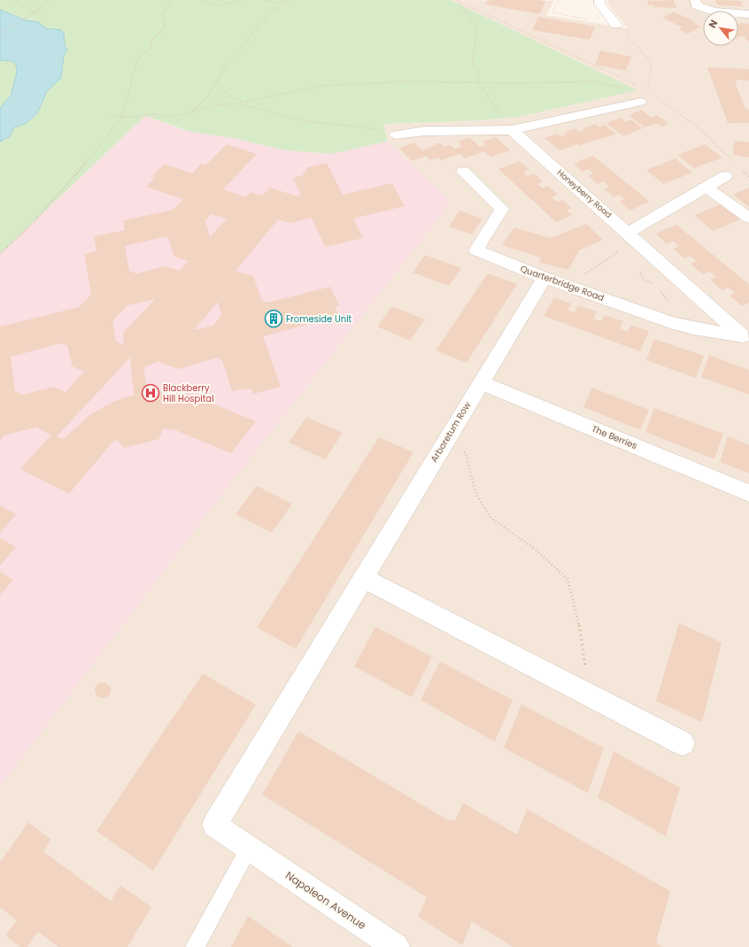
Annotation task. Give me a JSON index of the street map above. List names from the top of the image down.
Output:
{
  "streets": {
    "street": [
      "Honeyberry Road",
      "Quarterbridge Road",
      "Arboretum Row",
      "The Berries",
      "Napoleon Avenue"
    ]
  },
  "crossings": [
    ["Honeyberry Road", "Quarterbridge Road"],
    ["Quarterbridge Road", "Arboretum Row"],
    ["Arboretum Row", "The Berries"],
    ["Arboretum Row", "Napoleon Avenue"]
  ],
  "places": {
    "building": ["Fromeside Unit"],
    "hospital": ["Blackberry Hill Hospital"]
  },
  "north": "top left"
}
